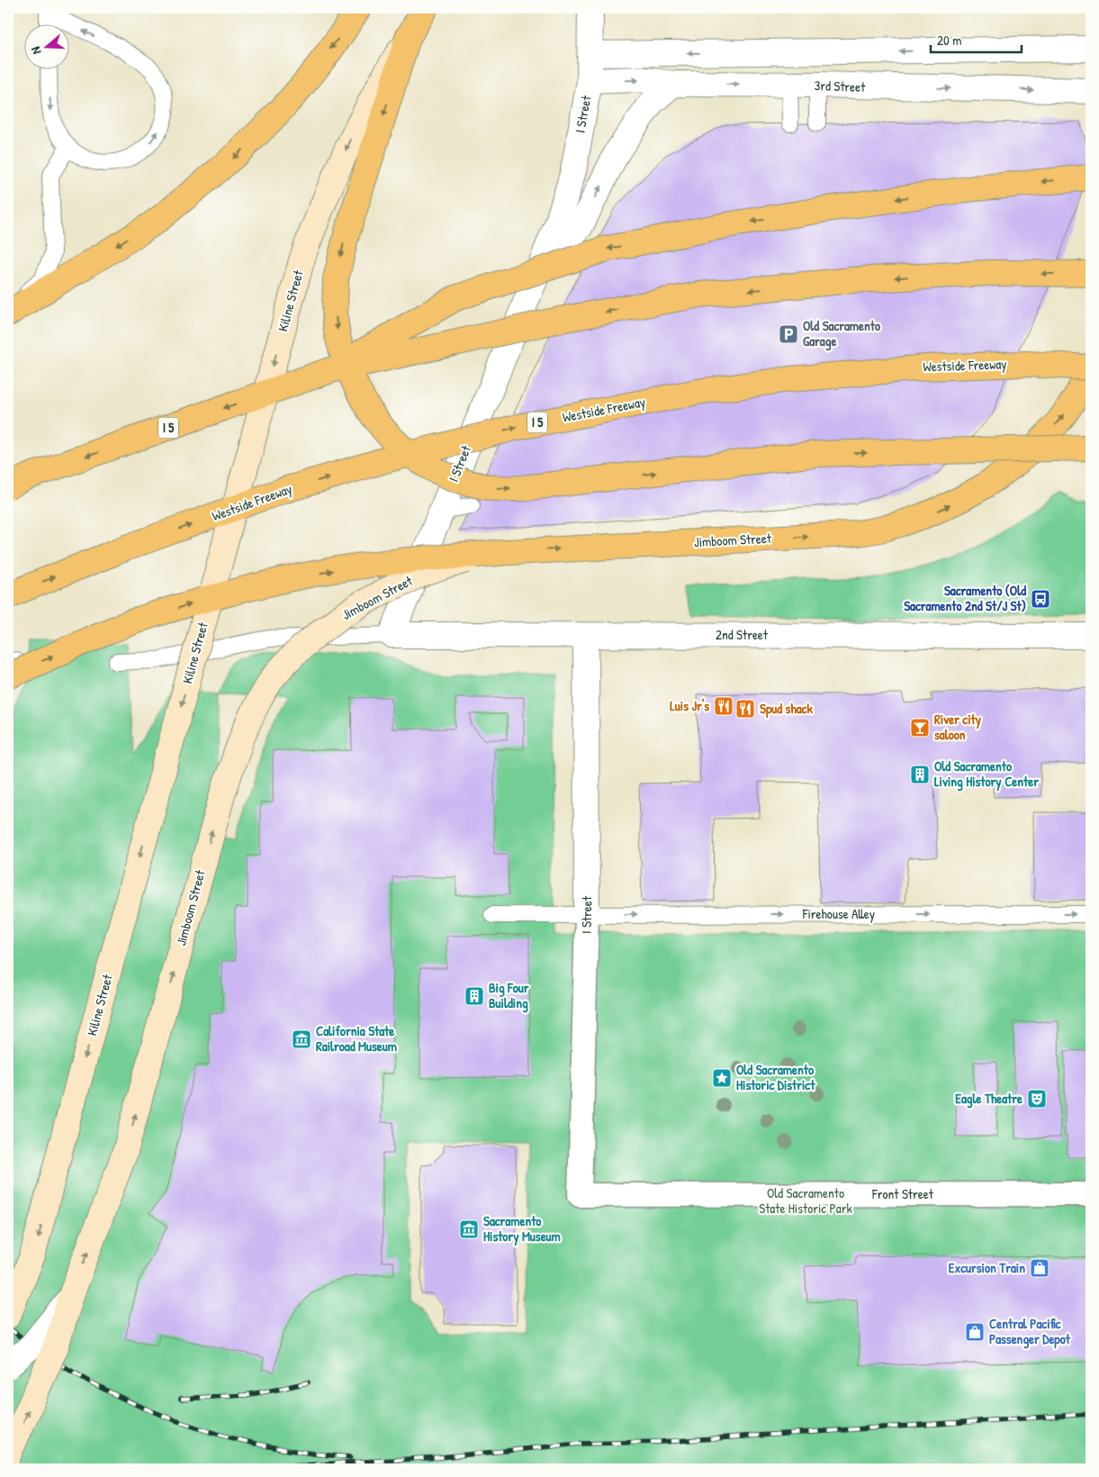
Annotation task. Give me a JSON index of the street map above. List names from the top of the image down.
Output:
{
  "streets": {
    "main road": [
      "Kiline Street",
      "Westside Freeway",
      "I 5",
      "Jimboom Street"
    ],
    "street": [
      "3rd Street",
      "I Street",
      "2nd Street",
      "Front Street"
    ],
    "lane": ["Firehouse Alley"]
  },
  "crossings": [
    ["3rd Street", "I Street"],
    ["I Street", "2nd Street"],
    ["I Street", "Firehouse Alley"],
    ["I Street", "Front Street"],
    ["Westside Freeway", "Jimboom Street"]
  ],
  "one_way": ["Kiline Street", "Jimboom Street", "Firehouse Alley"],
  "parks": ["Old Sacramento State Historic Park"],
  "places": {
    "parking": ["Old Sacramento Garage"],
    "bus stop": ["Sacramento (Old Sacramento 2nd St/J St)"],
    "restaurant": ["Luis Jr's", "Spud shack"],
    "bar": ["River city saloon"],
    "building": ["Old Sacramento Living History Center", "Big Four Building"],
    "museum": ["California State Railroad Museum", "Sacramento History Museum"],
    "place": ["Old Sacramento Historic District"],
    "theatre": ["Eagle Theatre"],
    "shop": ["Excursion Train", "Central Pacific Passenger Depot"]
  },
  "scale_bar": "20 m",
  "north": "left"
}
